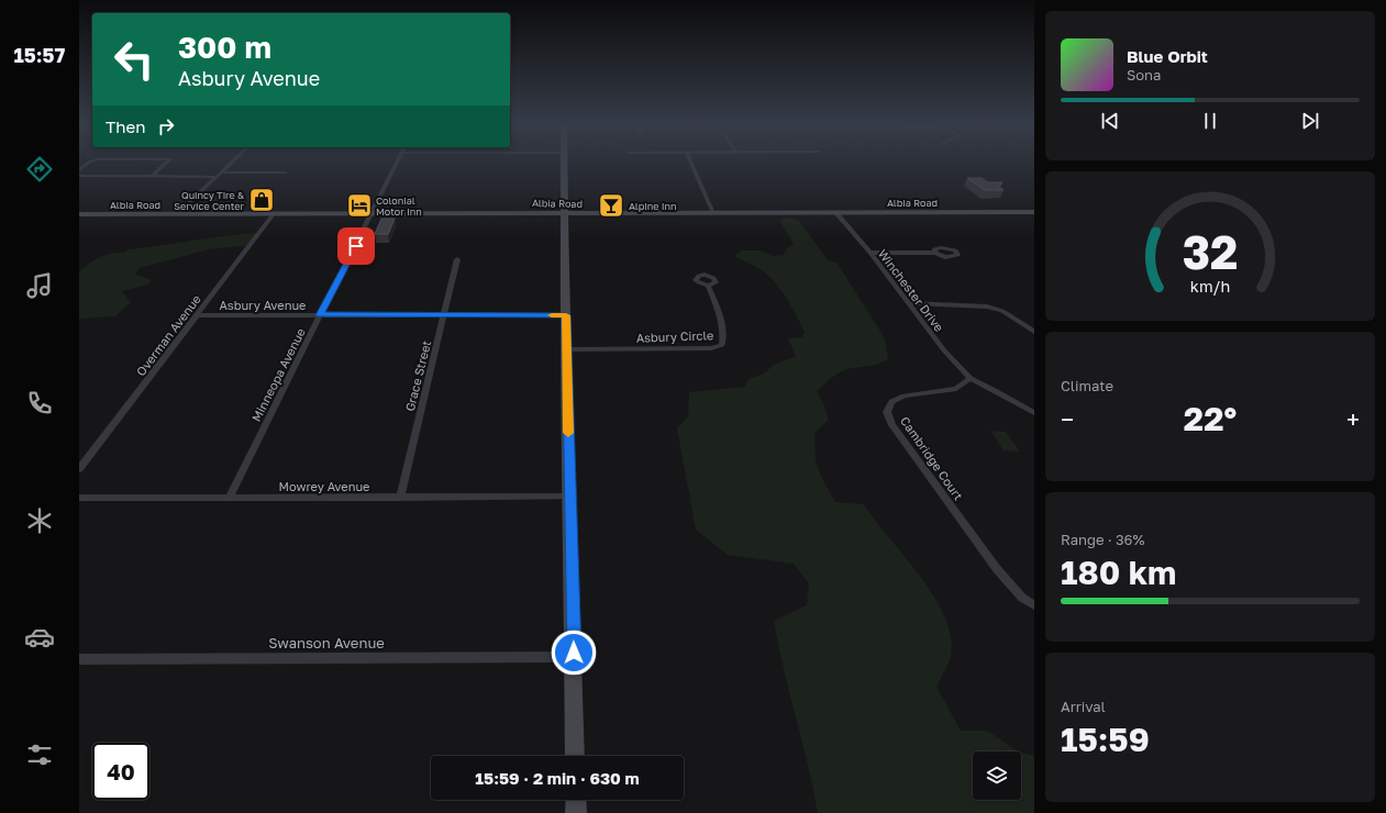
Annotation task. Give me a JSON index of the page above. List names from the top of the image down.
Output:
{
  "streets": {
    "street": [
      "Albia Road",
      "Winchester Drive",
      "Asbury Avenue",
      "Overman Avenue",
      "Asbury Circle",
      "Minneopa Avenue",
      "Grace Street",
      "Cambridge Court",
      "Mowrey Avenue",
      "Swanson Avenue"
    ]
  },
  "crossings": [
    ["Albia Road", "Winchester Drive"],
    ["Albia Road", "Overman Avenue"],
    ["Albia Road", "Minneopa Avenue"],
    ["Winchester Drive", "Cambridge Court"],
    ["Asbury Avenue", "Overman Avenue"],
    ["Asbury Avenue", "Minneopa Avenue"],
    ["Asbury Avenue", "Grace Street"],
    ["Minneopa Avenue", "Mowrey Avenue"],
    ["Grace Street", "Mowrey Avenue"]
  ],
  "places": {
    "shop": ["Quincy Tire & Service Center"],
    "hotel": ["Colonial Motor Inn"],
    "bar": ["Alpine Inn"]
  },
  "page": {
    "tabs": "15:57",
    "turn": ["300 m", "Asbury Avenue"],
    "song": ["Blue Orbit", "Sona"],
    "then": "Then",
    "tile": [
      "Climate",
      ["Range · 36%", "180 km"],
      ["Arrival", "15:59"]
    ],
    "heat": ["−", "22°", "+"],
    "limit": "40",
    "trip": "15:59 · 2 min · 630 m",
    "gauge": ["32", "km/h"]
  }
}
